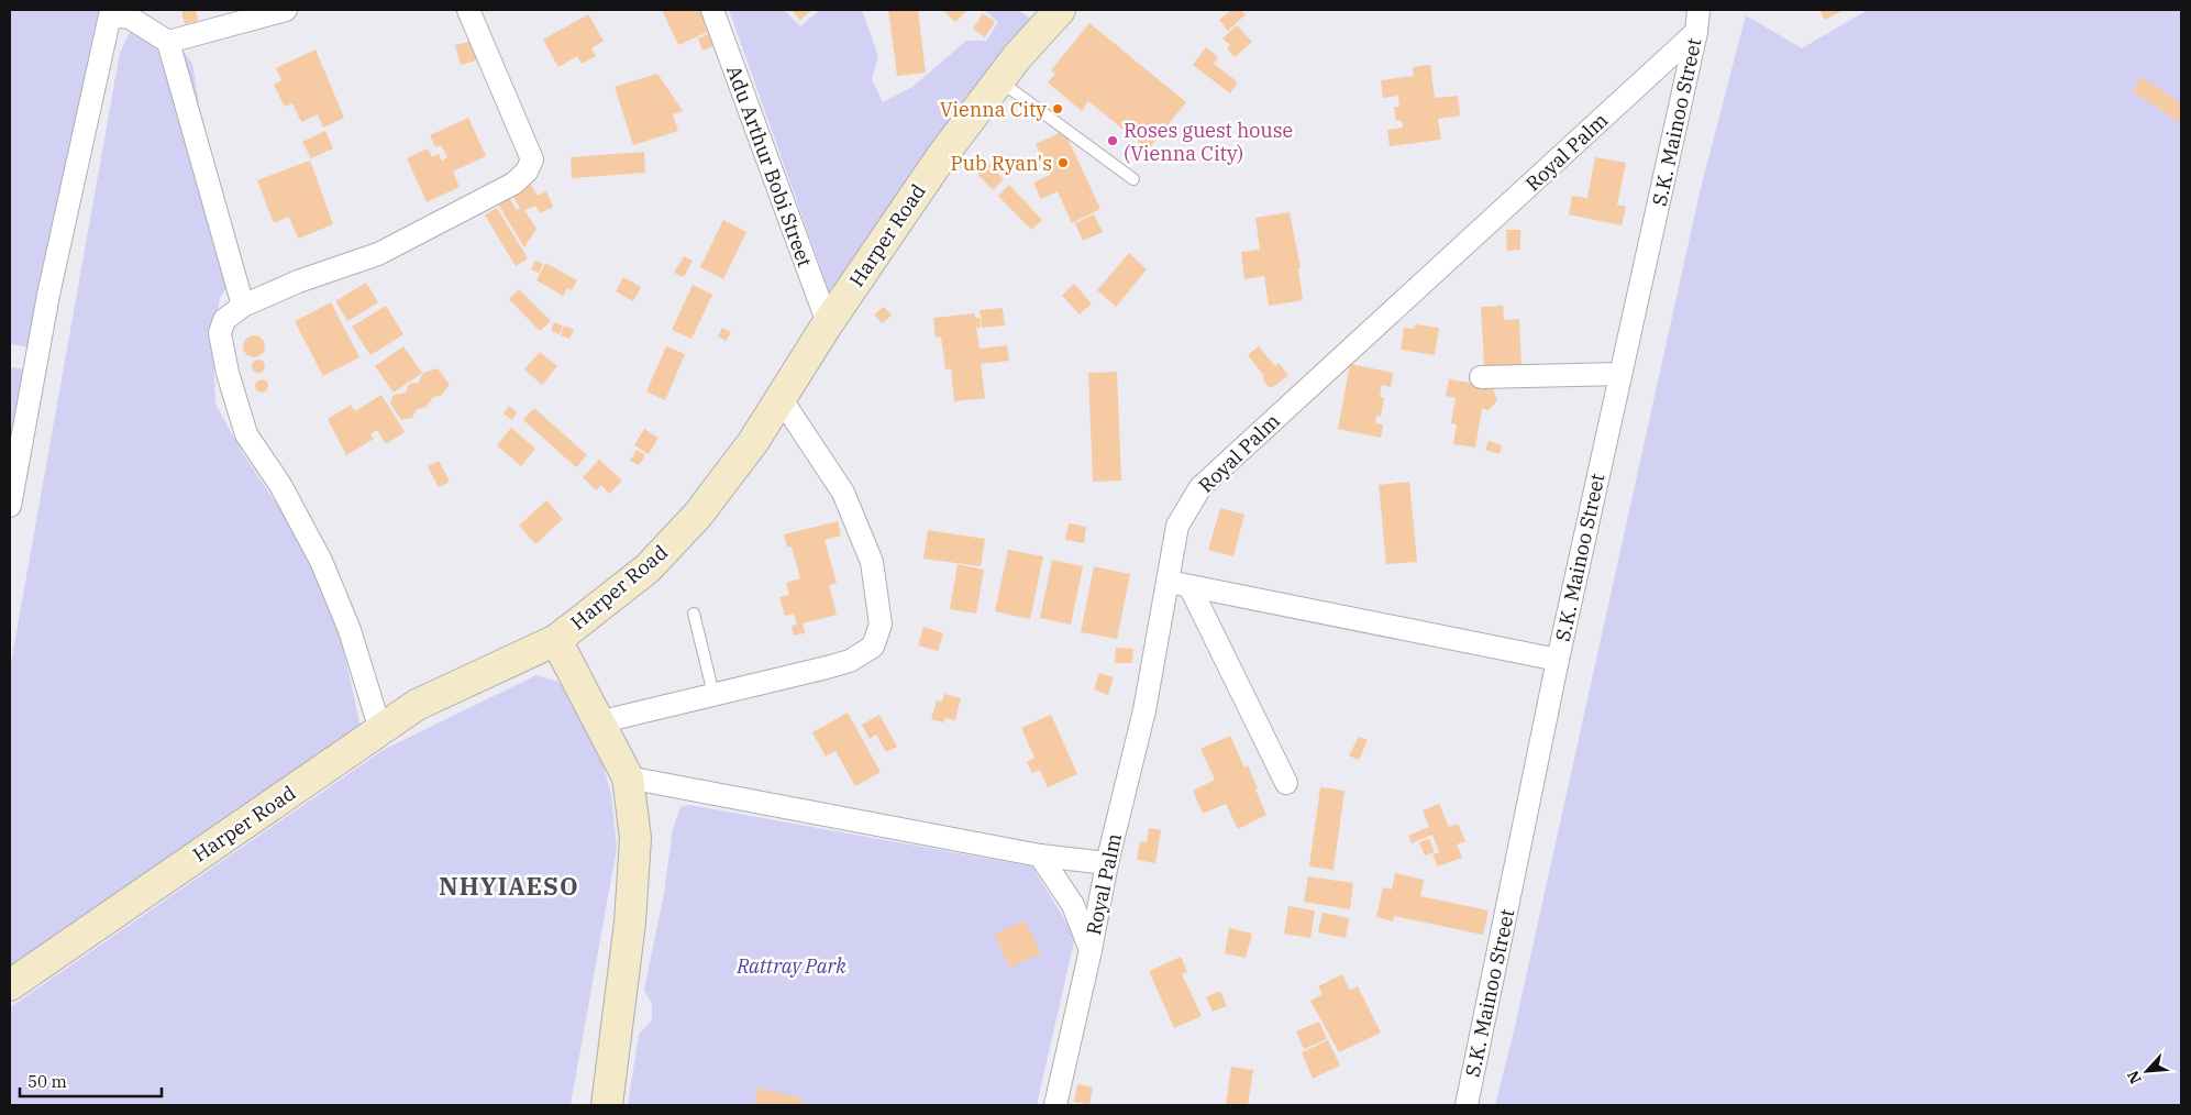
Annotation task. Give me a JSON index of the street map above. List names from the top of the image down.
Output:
{
  "streets": {
    "main road": ["Harper Road"],
    "street": ["S.K. Mainoo Street", "Royal Palm", "Adu Arthur Bobi Street"]
  },
  "crossings": [
    ["S.K. Mainoo Street", "Royal Palm"],
    ["Adu Arthur Bobi Street", "Harper Road"]
  ],
  "districts": ["NHYIAESO"],
  "parks": ["Rattray Park"],
  "places": ["Vienna City", "Roses guest house (Vienna City)", "Pub Ryan's"],
  "scale_bar": "50 m",
  "north": "bottom left"
}
